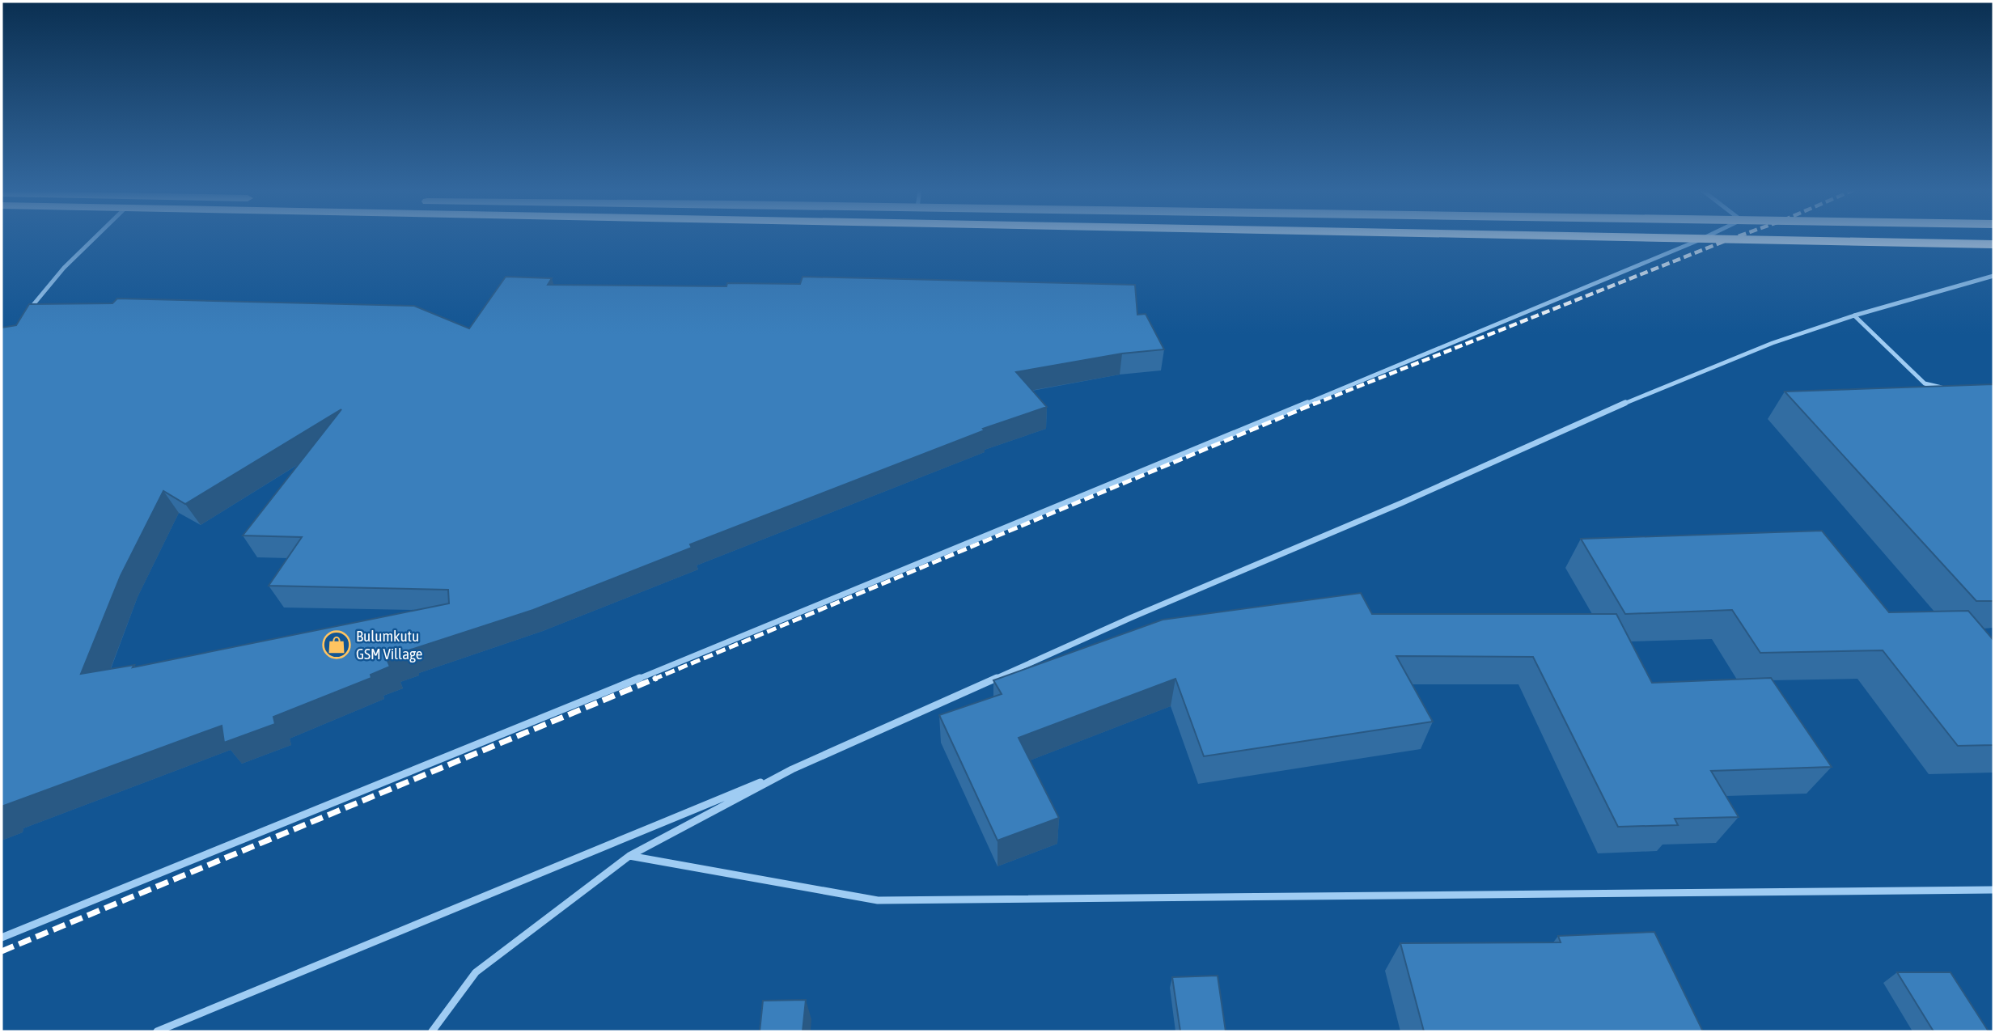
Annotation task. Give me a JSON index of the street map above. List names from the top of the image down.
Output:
{
  "places": {
    "shop": ["Bulumkutu GSM Village"]
  }
}
